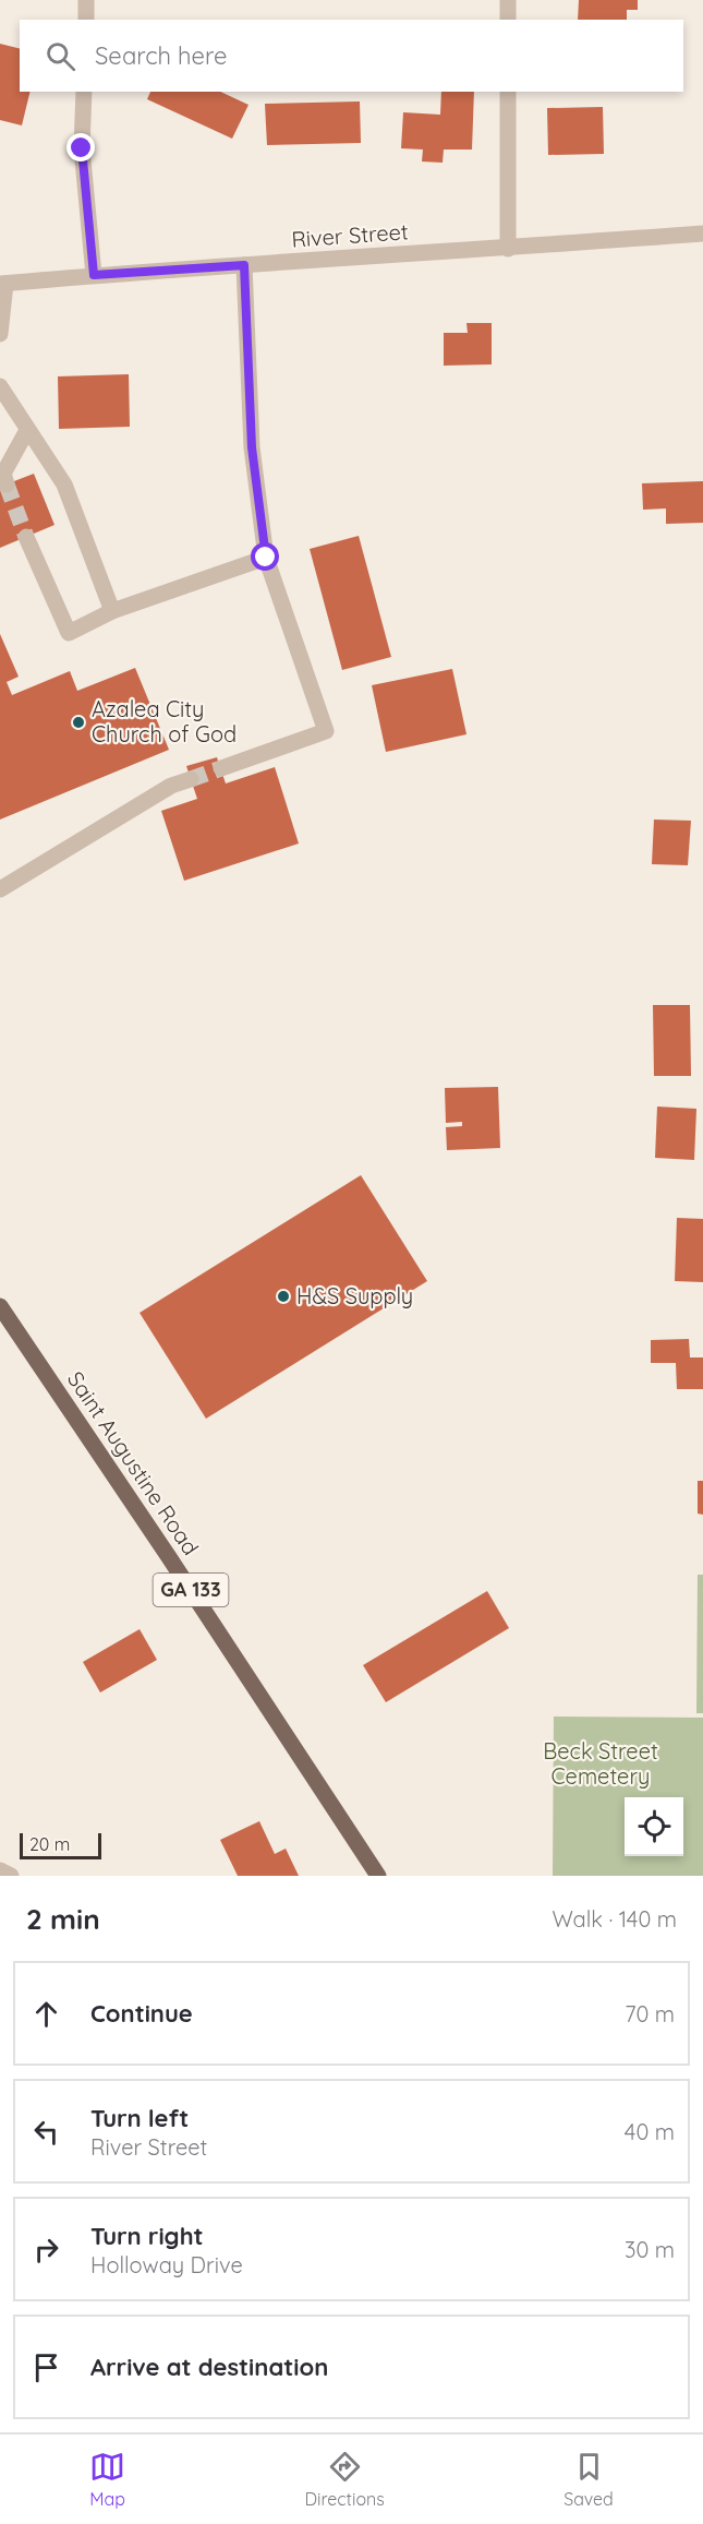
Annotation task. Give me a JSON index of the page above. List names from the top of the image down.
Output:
{
  "streets": {
    "main road": ["Saint Augustine Road", "GA 133"],
    "street": ["River Street"]
  },
  "parks": ["Beck Street Cemetery"],
  "places": ["Azalea City Church of God", "H&S Supply"],
  "scale_bar": "20 m",
  "page": {
    "search": "Search here",
    "scale": "20 m",
    "heading": ["2 min", "Walk · 140 m"],
    "list": [
      ["Continue", "70 m"],
      ["Turn left", "River Street", "40 m"],
      ["Turn right", "Holloway Drive", "30 m"],
      "Arrive at destination"
    ],
    "nav": ["Map", "Directions", "Saved"]
  }
}
